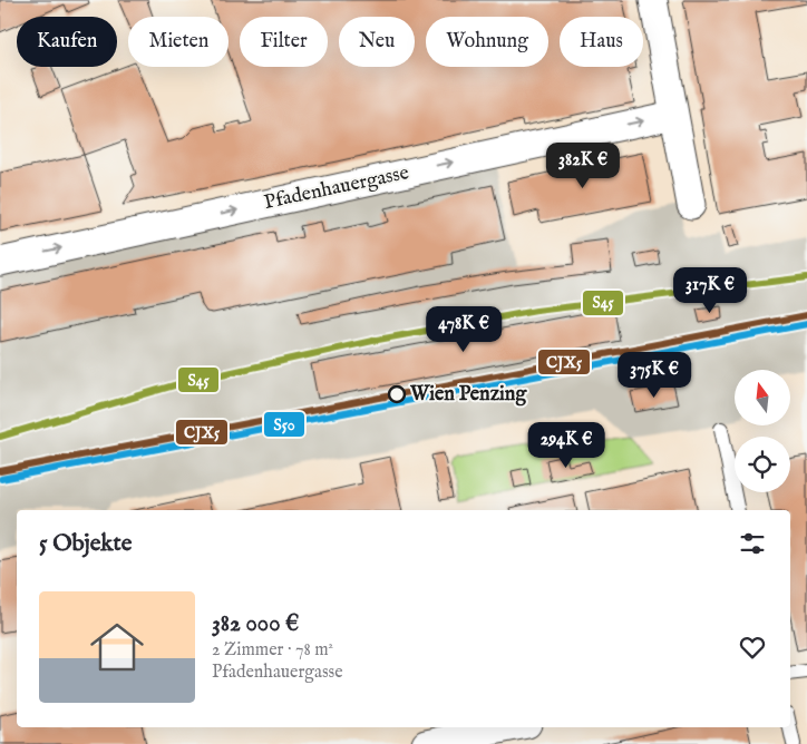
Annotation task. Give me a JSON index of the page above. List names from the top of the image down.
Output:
{
  "streets": {
    "street": ["Pfadenhauergasse"]
  },
  "one_way": ["Pfadenhauergasse"],
  "places": ["Wien Penzing"],
  "lines": ["transit line S45", "transit line CJX5", "transit line S50"],
  "north": "top",
  "page": {
    "chip": [
      "Kaufen",
      "Mieten",
      "Filter",
      "Neu",
      "Wohnung",
      "Haus"
    ],
    "price": [
      "382K €",
      "317K €",
      "478K €",
      "375K €",
      "294K €"
    ],
    "heading": "5 Objekte",
    "list": [
      {
        "name": "382 000 €",
        "note": "2 Zimmer · 78 m² · Pfadenhauergasse"
      }
    ]
  }
}
